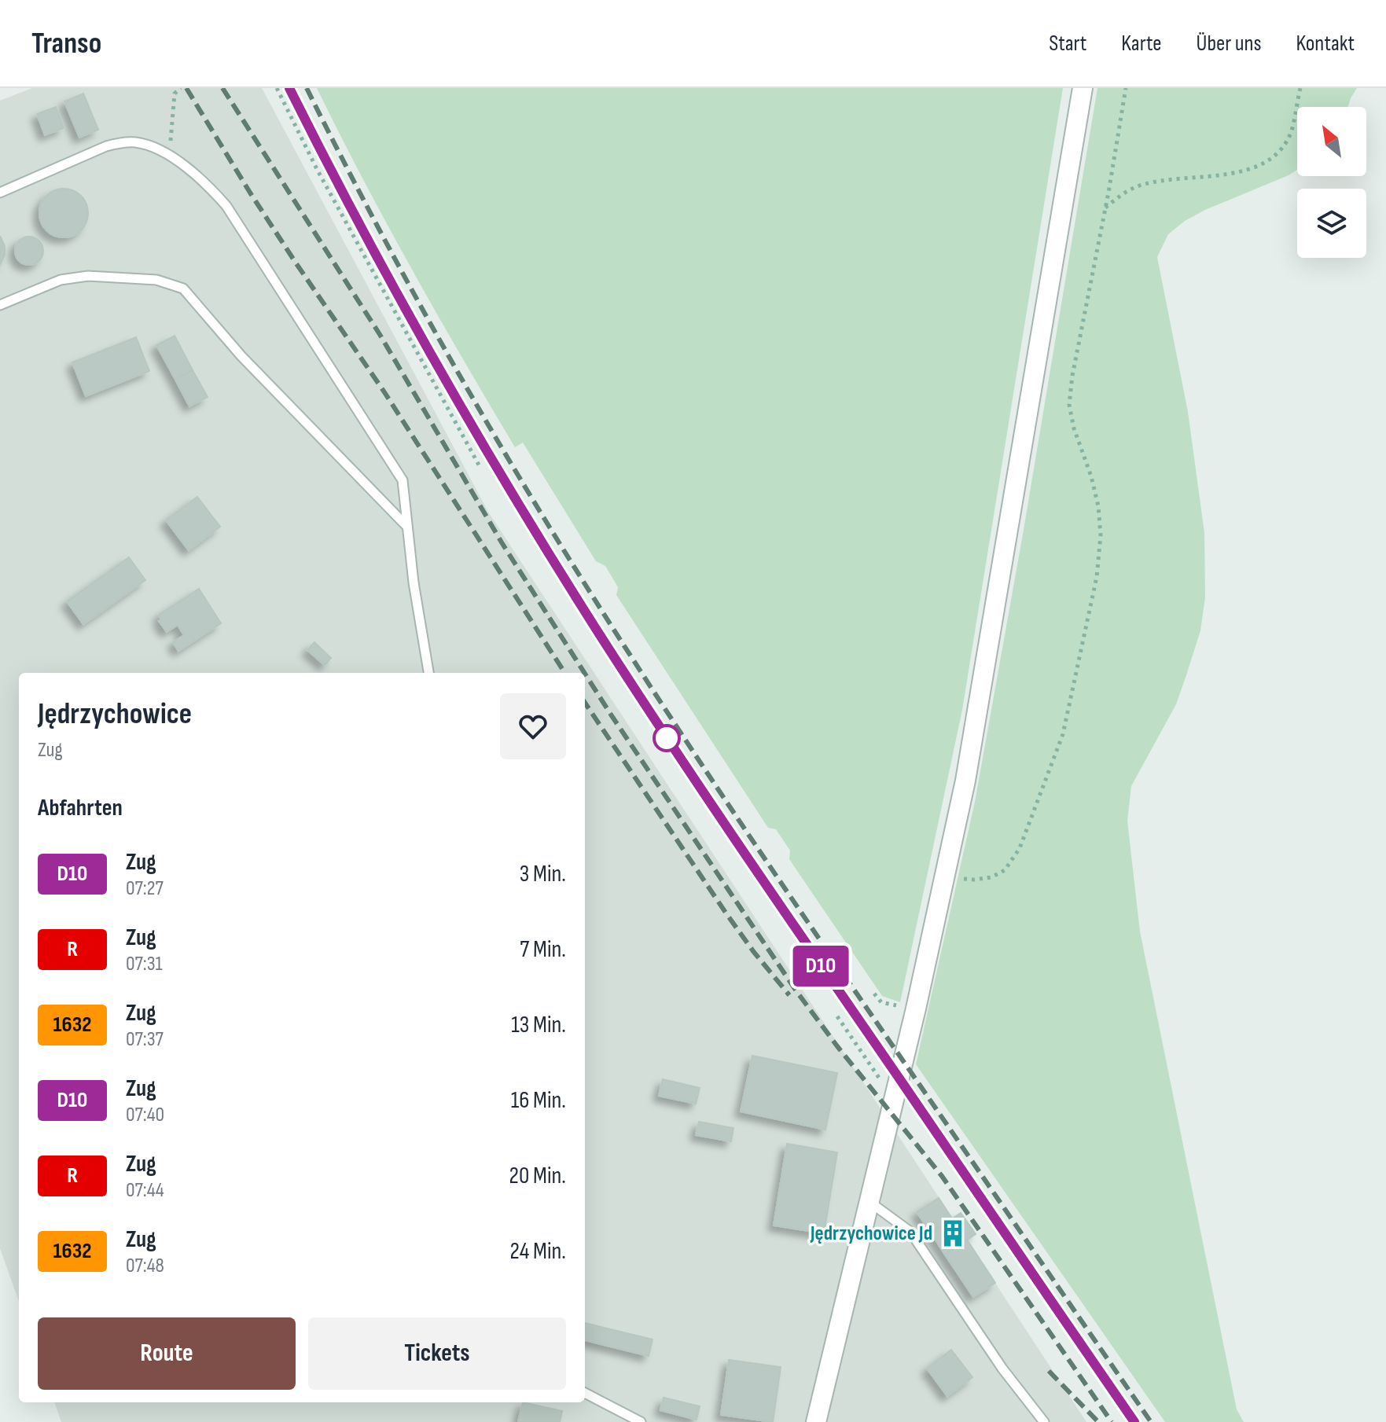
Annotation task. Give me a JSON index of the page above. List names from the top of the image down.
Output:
{
  "places": {
    "building": ["Jędrzychowice Jd"]
  },
  "north": "top left",
  "page": {
    "header": "Transo",
    "nav": [
      "Start",
      "Karte",
      "Über uns",
      "Kontakt"
    ],
    "on_map": "D10",
    "heading": [
      ["Jędrzychowice", "Zug"],
      "Abfahrten"
    ],
    "list": [
      {
        "mark": "D10",
        "name": "Zug",
        "note": "07:27",
        "value": "3 Min."
      },
      {
        "mark": "R",
        "name": "Zug",
        "note": "07:31",
        "value": "7 Min."
      },
      {
        "mark": "1632",
        "name": "Zug",
        "note": "07:37",
        "value": "13 Min."
      },
      {
        "mark": "D10",
        "name": "Zug",
        "note": "07:40",
        "value": "16 Min."
      },
      {
        "mark": "R",
        "name": "Zug",
        "note": "07:44",
        "value": "20 Min."
      },
      {
        "mark": "1632",
        "name": "Zug",
        "note": "07:48",
        "value": "24 Min."
      }
    ],
    "buttons": ["Route", "Tickets"]
  }
}
